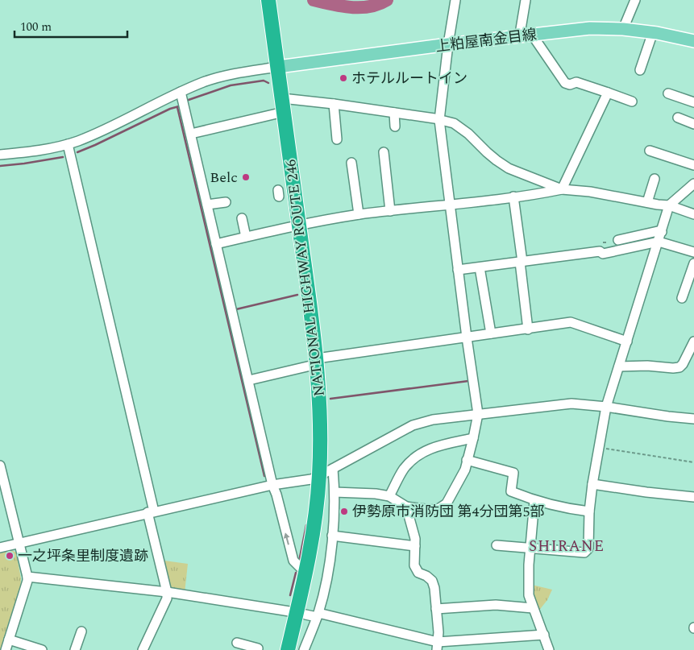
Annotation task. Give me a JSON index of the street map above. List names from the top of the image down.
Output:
{
  "streets": {
    "highway": ["NATIONAL HIGHWAY ROUTE 246"],
    "main road": ["上粕屋南金目線"]
  },
  "crossings": [
    ["上粕屋南金目線", "NATIONAL HIGHWAY ROUTE 246"]
  ],
  "districts": ["SHIRANE"],
  "places": [
    "ホテルルートイン",
    "Belc",
    "伊勢原市消防団 第4分団第5部",
    "一之坪条里制度遺跡"
  ],
  "scale_bar": "100 m"
}
